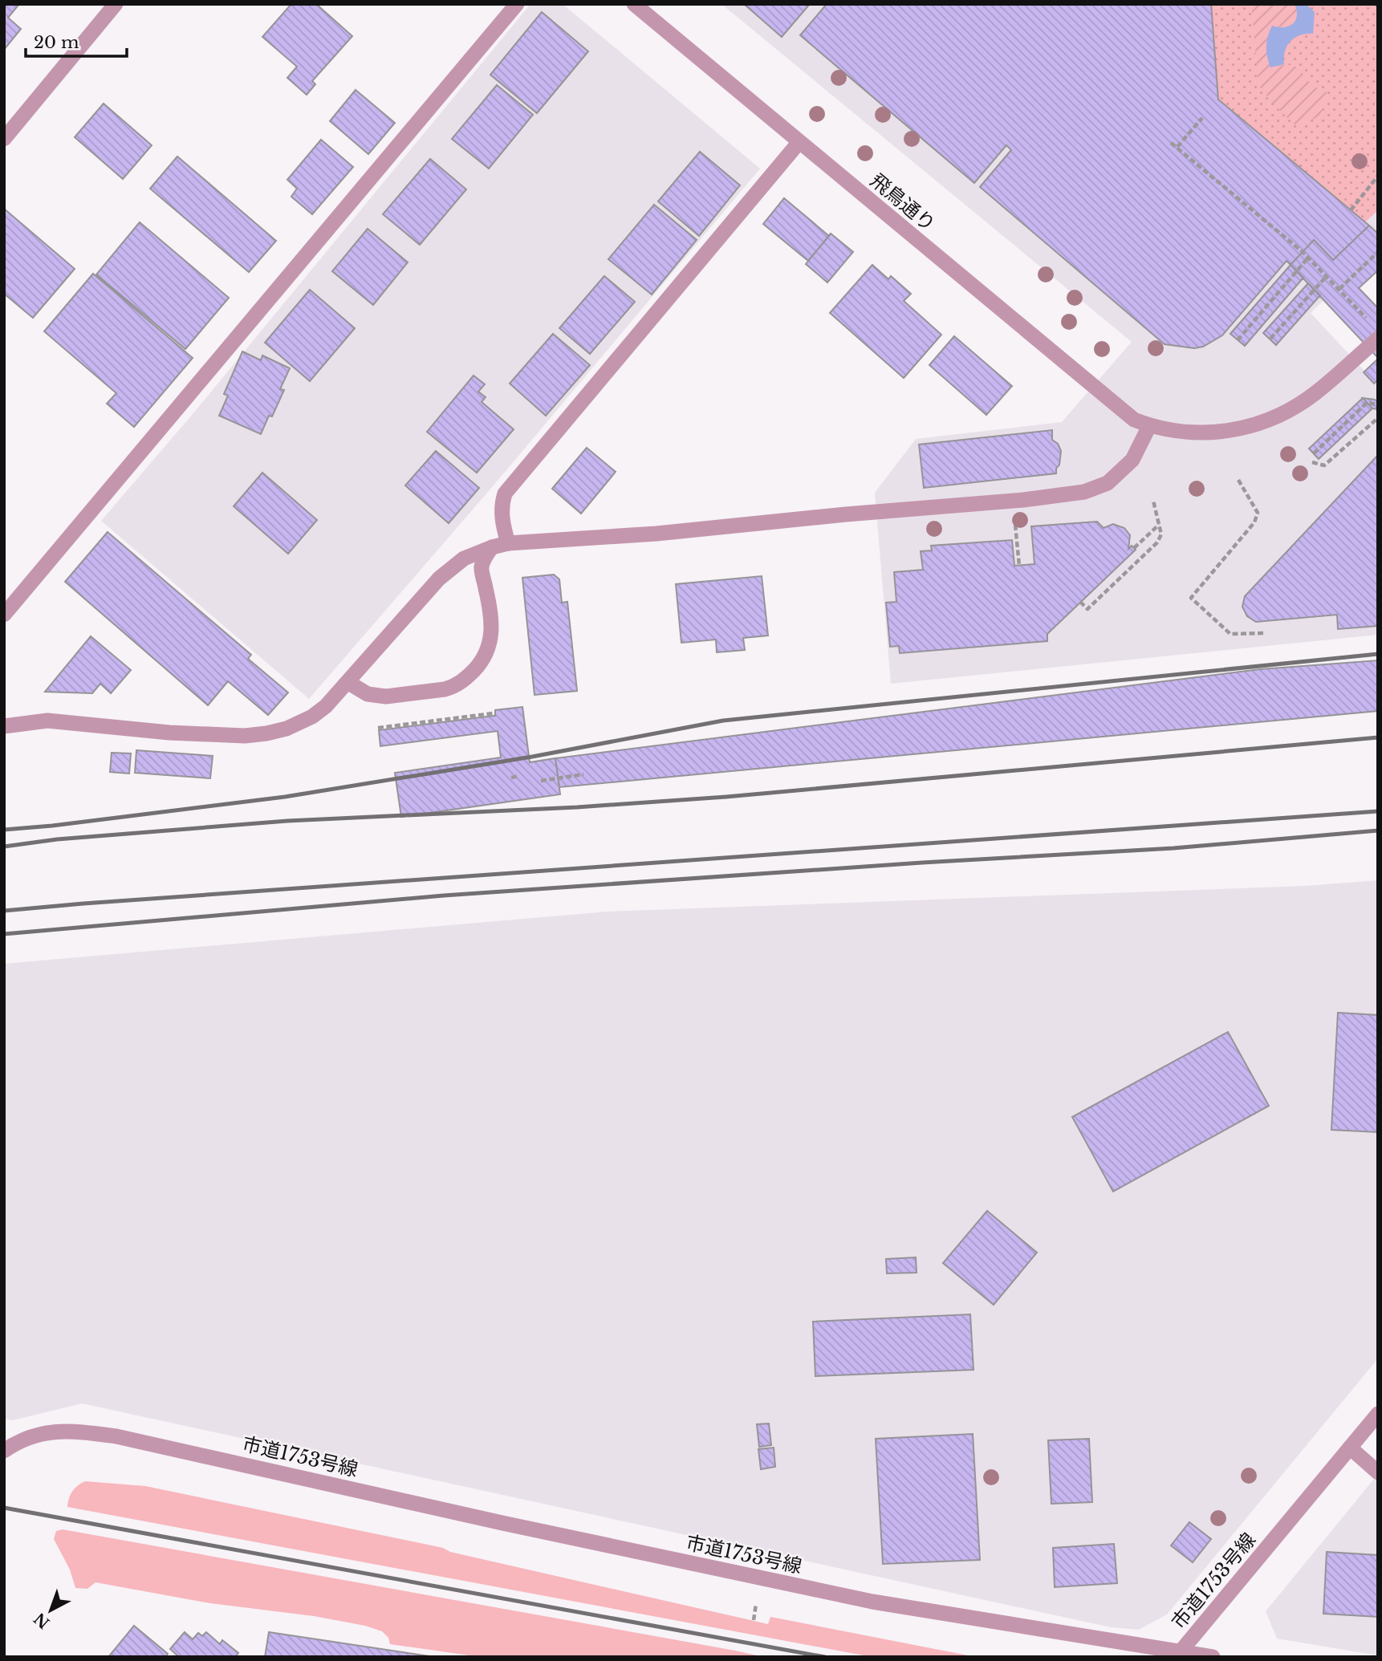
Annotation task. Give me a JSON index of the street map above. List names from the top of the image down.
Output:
{
  "streets": {
    "street": ["飛鳥通り", "市道1753号線"]
  },
  "scale_bar": "20 m",
  "north": "bottom left"
}
